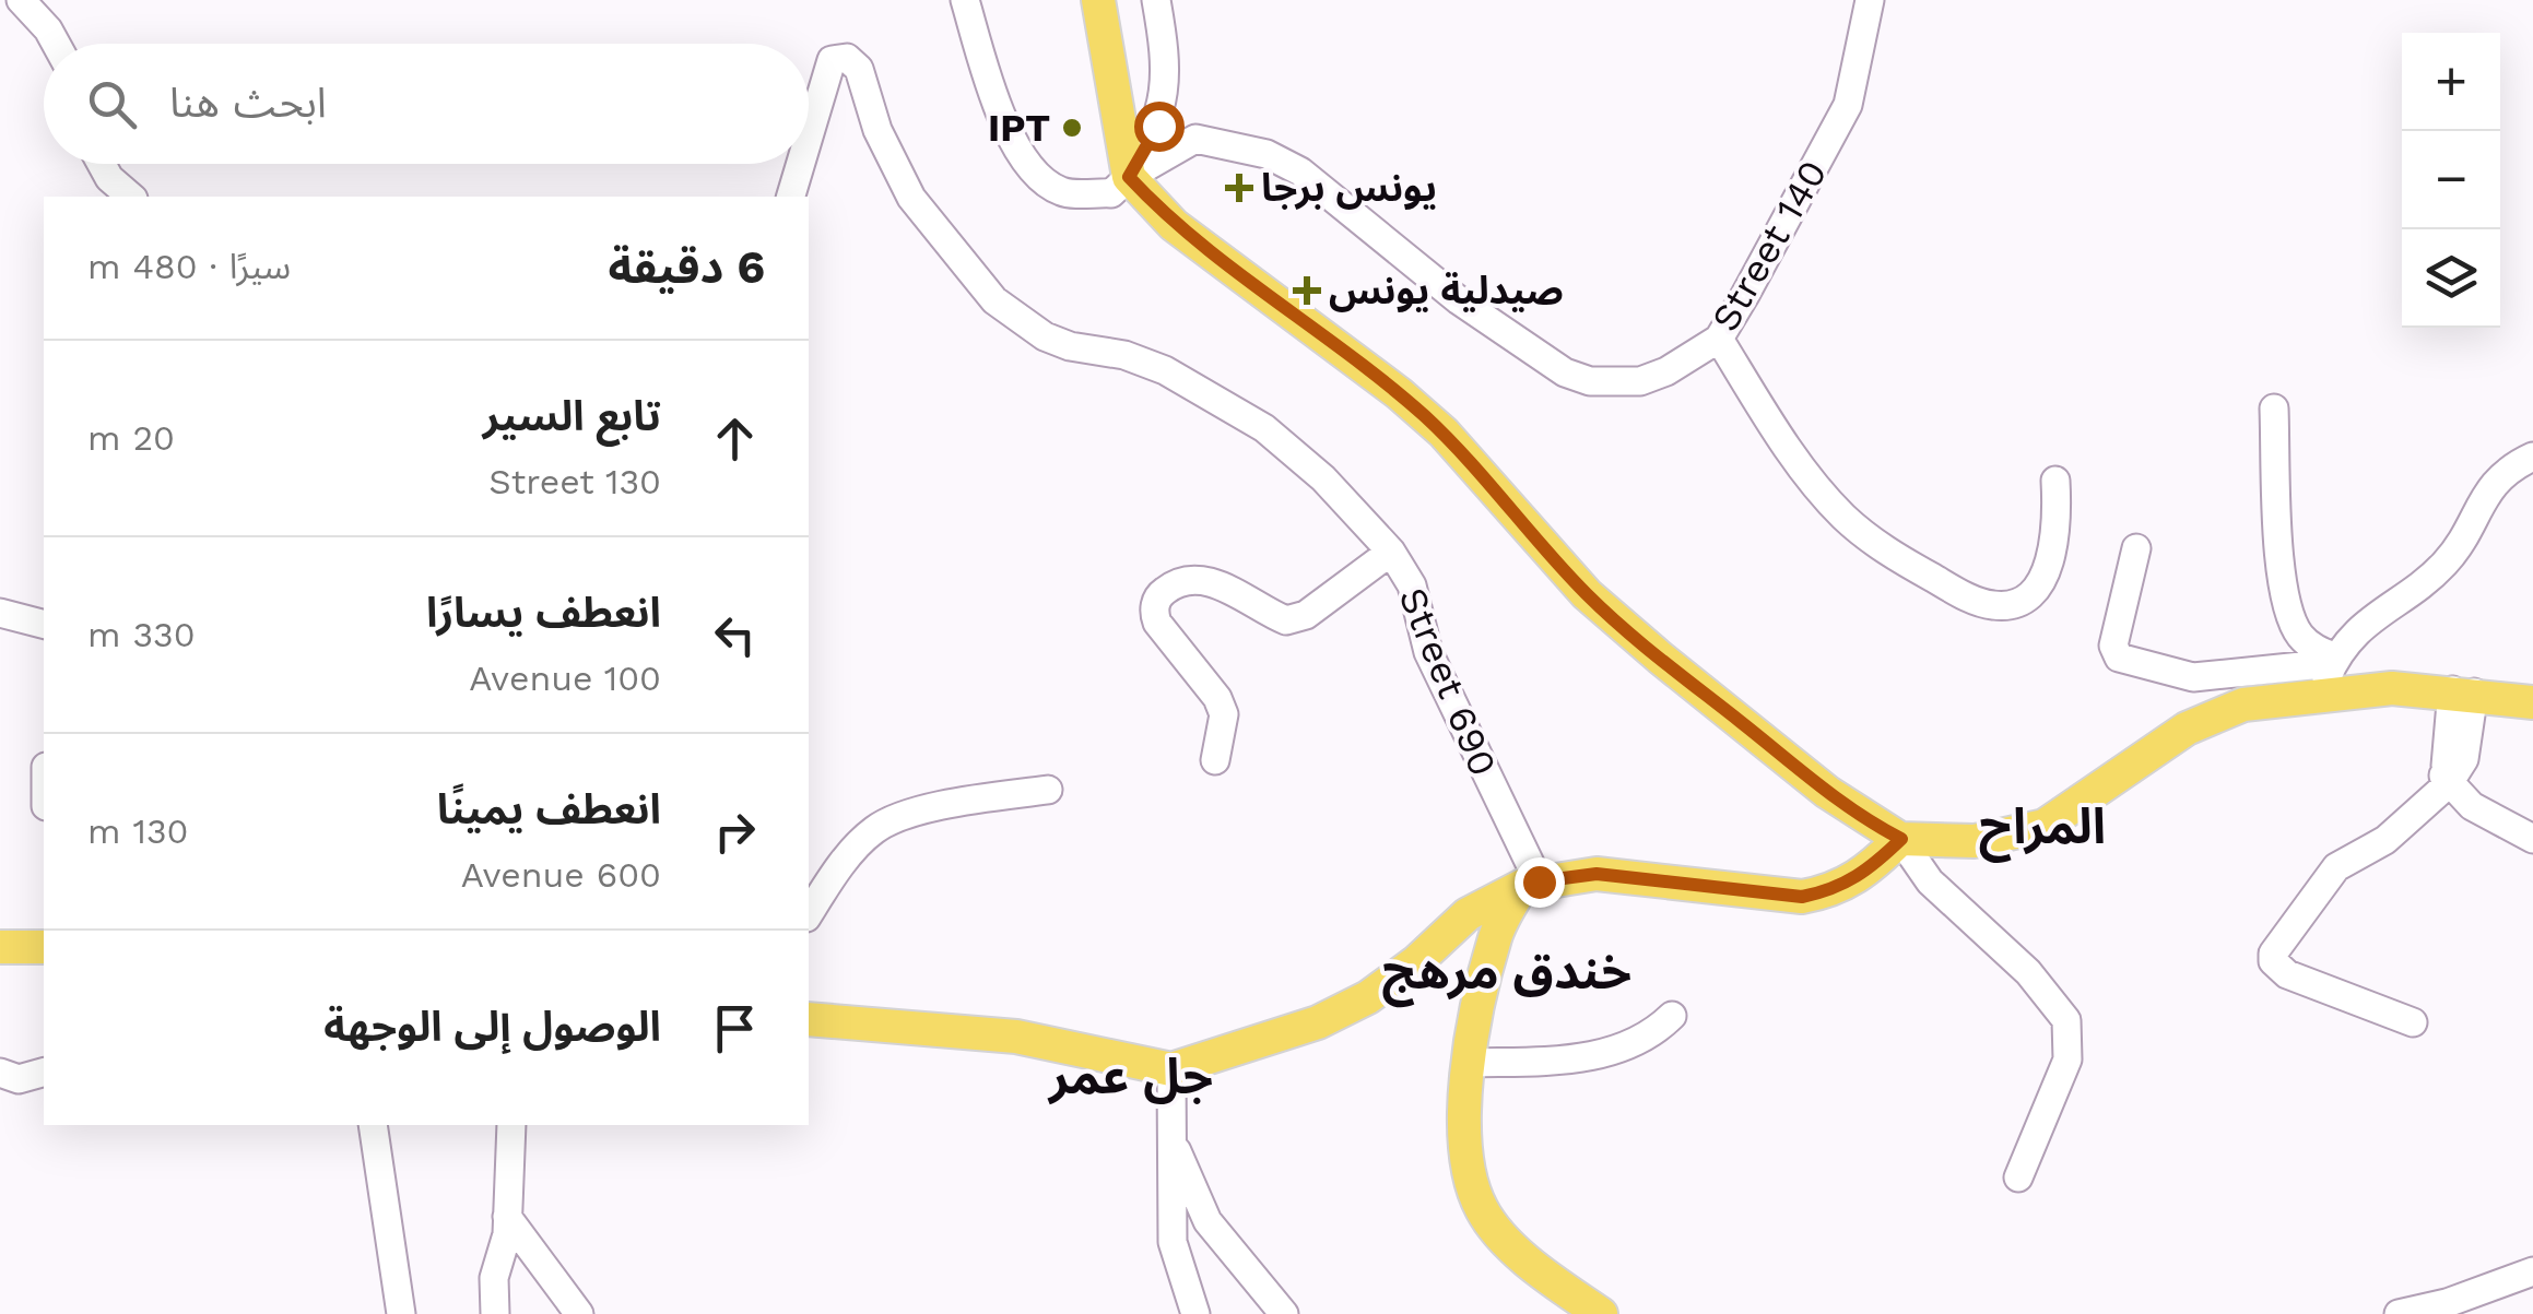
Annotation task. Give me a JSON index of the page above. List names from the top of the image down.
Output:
{
  "streets": {
    "street": ["Street 140", "Street 690"]
  },
  "districts": ["المراح", "خندق مرهج", "جل عمر"],
  "places": {
    "other": ["IPT"],
    "health": ["يونس برجا", "صيدلية يونس"]
  },
  "page": {
    "map_buttons": ["+", "−"],
    "search": "ابحث هنا",
    "heading": ["6 دقيقة", "سيرًا · 480 m"],
    "list": [
      ["تابع السير", "Street 130", "20 m"],
      ["انعطف يسارًا", "Avenue 100", "330 m"],
      ["انعطف يمينًا", "Avenue 600", "130 m"],
      "الوصول إلى الوجهة"
    ]
  }
}
